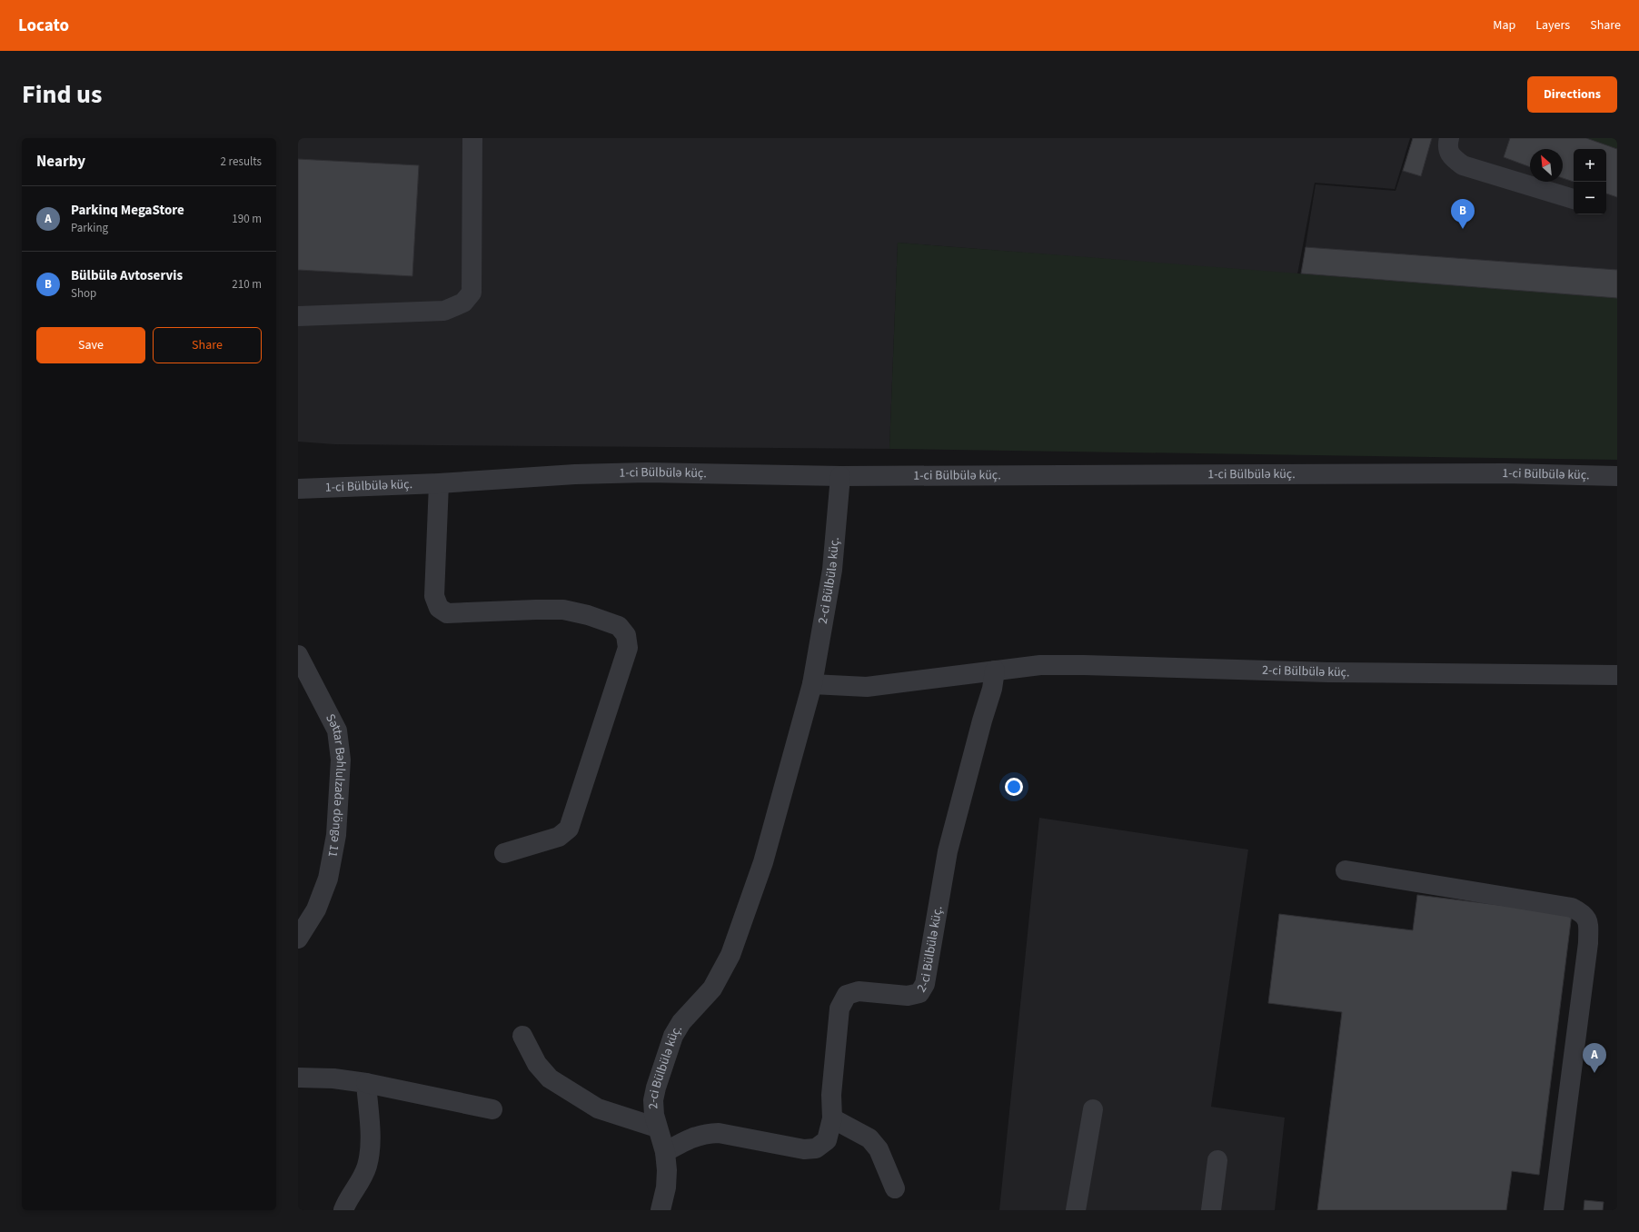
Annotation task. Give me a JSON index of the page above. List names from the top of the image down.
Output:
{
  "streets": {
    "street": ["1-ci Bülbülə küç.", "2-ci Bülbülə küç.", "Səttar Bəhlulzadə döngə 11"]
  },
  "crossings": [
    ["1-ci Bülbülə küç.", "2-ci Bülbülə küç."]
  ],
  "north": "top left",
  "page": {
    "header": "Locato",
    "nav": ["Map", "Layers", "Share"],
    "title": "Find us",
    "buttons": [
      "Directions",
      ["Save", "Share"]
    ],
    "heading": ["Nearby", "2 results"],
    "map_buttons": ["+", "−"],
    "list": [
      {
        "mark": "A",
        "name": "Parkinq MegaStore",
        "note": "Parking",
        "value": "190 m"
      },
      {
        "mark": "B",
        "name": "Bülbülə Avtoservis",
        "note": "Shop",
        "value": "210 m"
      }
    ],
    "pins": ["B", "A"]
  }
}
